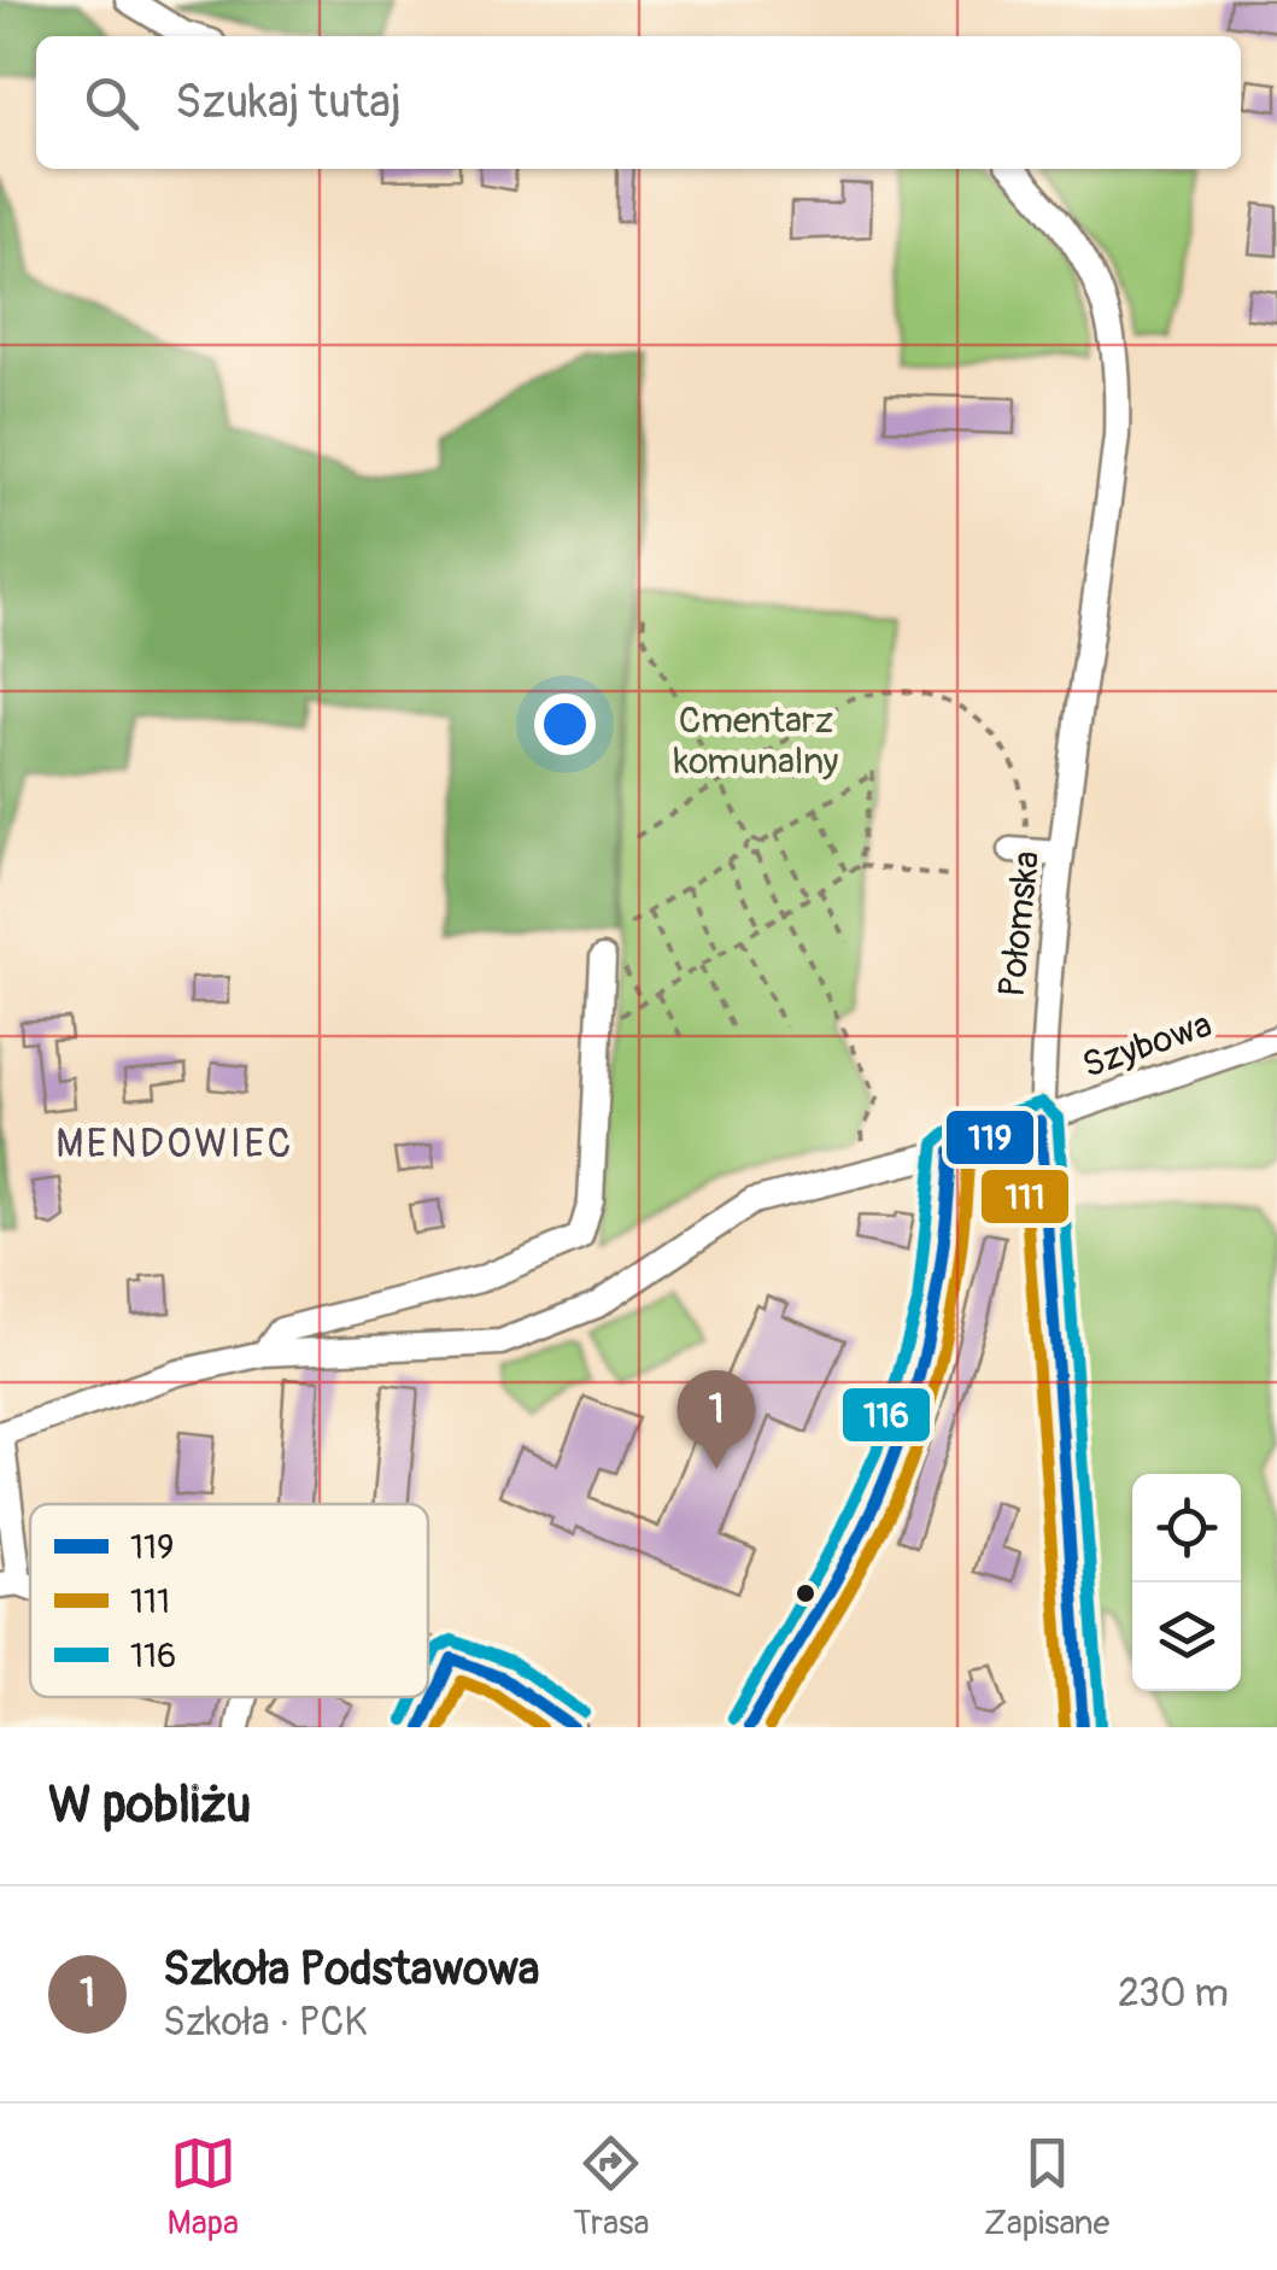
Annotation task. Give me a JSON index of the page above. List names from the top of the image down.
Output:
{
  "streets": {
    "street": ["Połomska", "Szybowa"]
  },
  "crossings": [
    ["Połomska", "Szybowa"]
  ],
  "districts": ["MENDOWIEC"],
  "parks": ["Cmentarz komunalny"],
  "lines": ["transit line 116", "transit line 119", "transit line 111"],
  "legend": ["119", "111", "116"],
  "page": {
    "search": "Szukaj tutaj",
    "pins": "1",
    "heading": "W pobliżu",
    "list": [
      {
        "mark": "1",
        "name": "Szkoła Podstawowa",
        "note": "Szkoła · PCK",
        "value": "230 m"
      }
    ],
    "nav": ["Mapa", "Trasa", "Zapisane"]
  }
}
